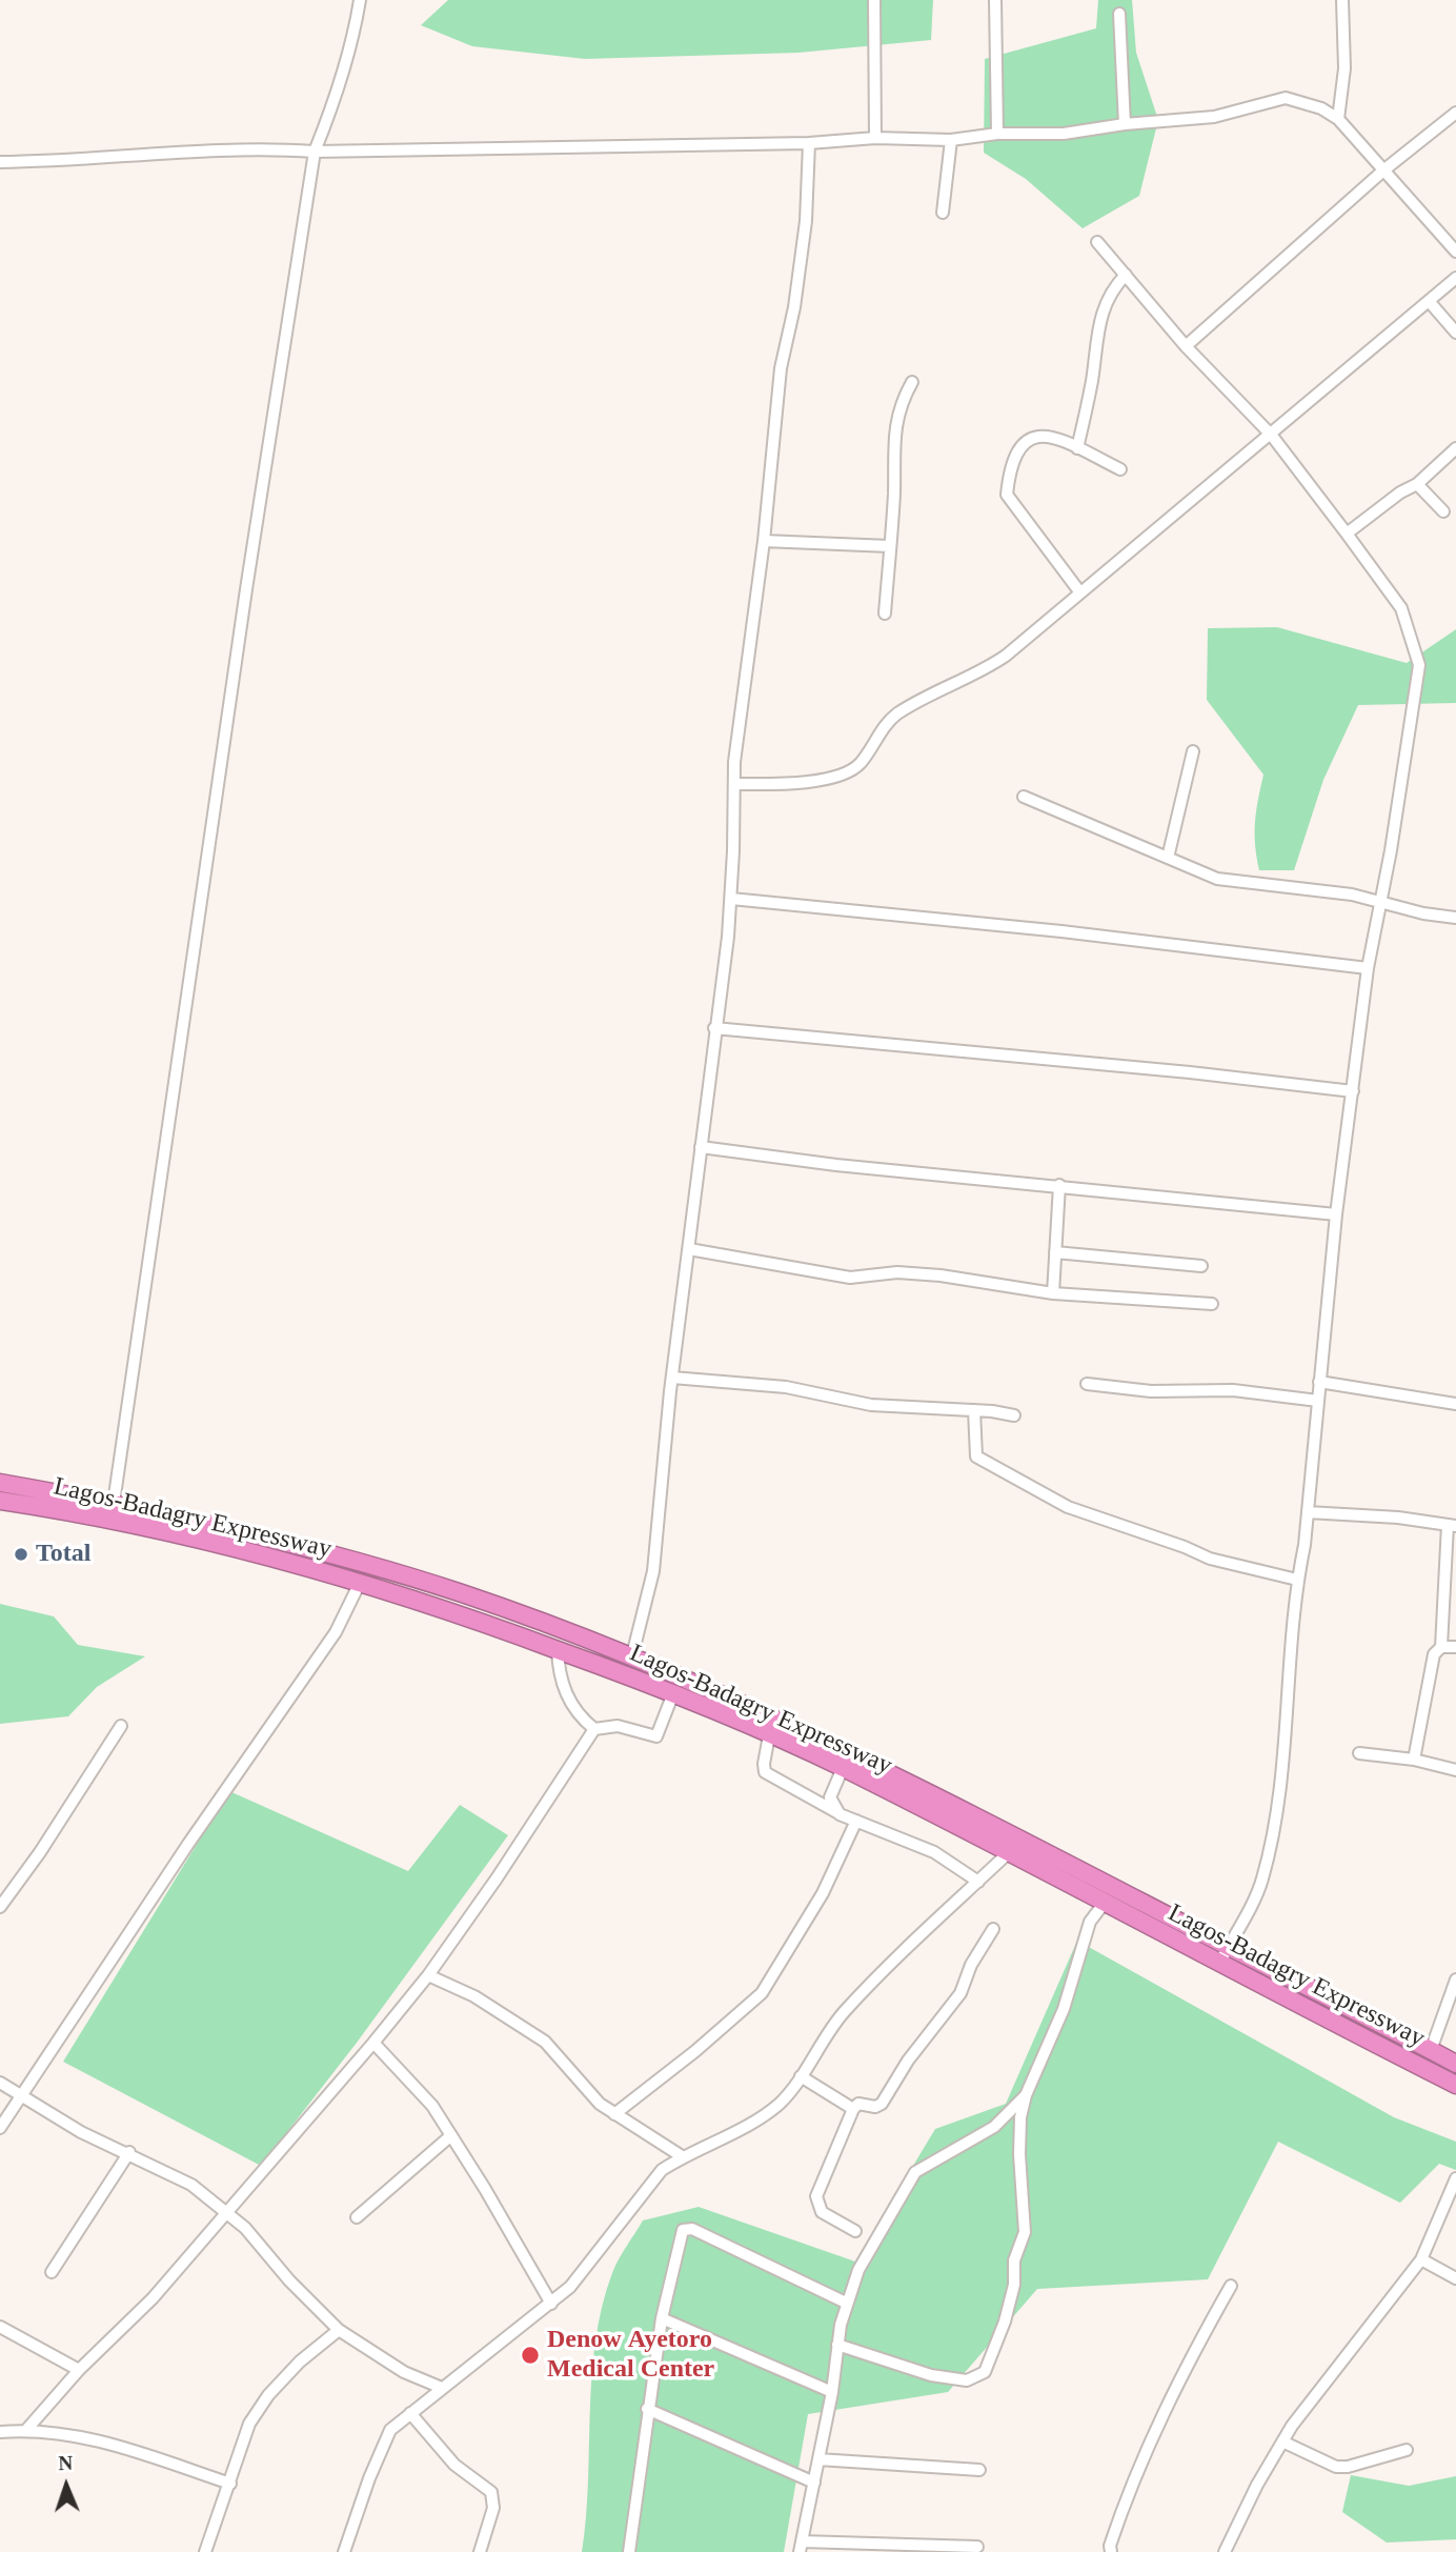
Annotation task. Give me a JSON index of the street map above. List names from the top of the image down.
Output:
{
  "streets": {
    "highway": ["Lagos-Badagry Expressway"]
  },
  "places": ["Total", "Denow Ayetoro Medical Center"],
  "north": "top"
}
